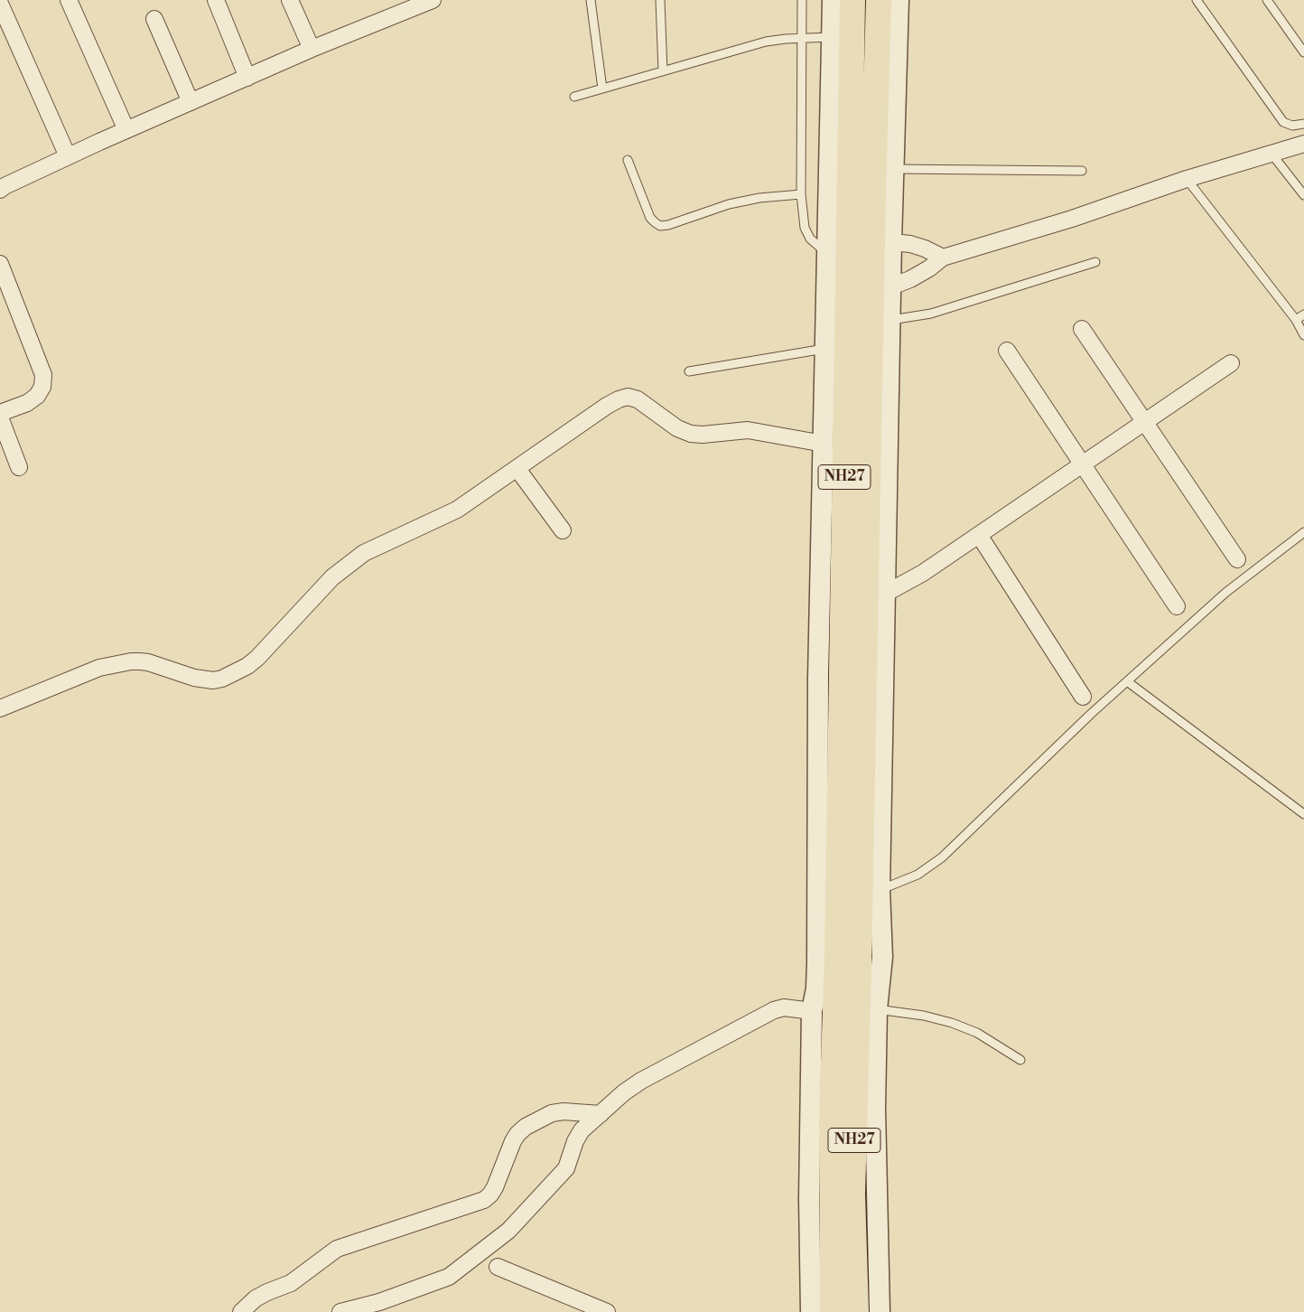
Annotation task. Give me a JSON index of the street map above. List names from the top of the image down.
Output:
{
  "streets": {
    "highway": ["NH27"]
  }
}
